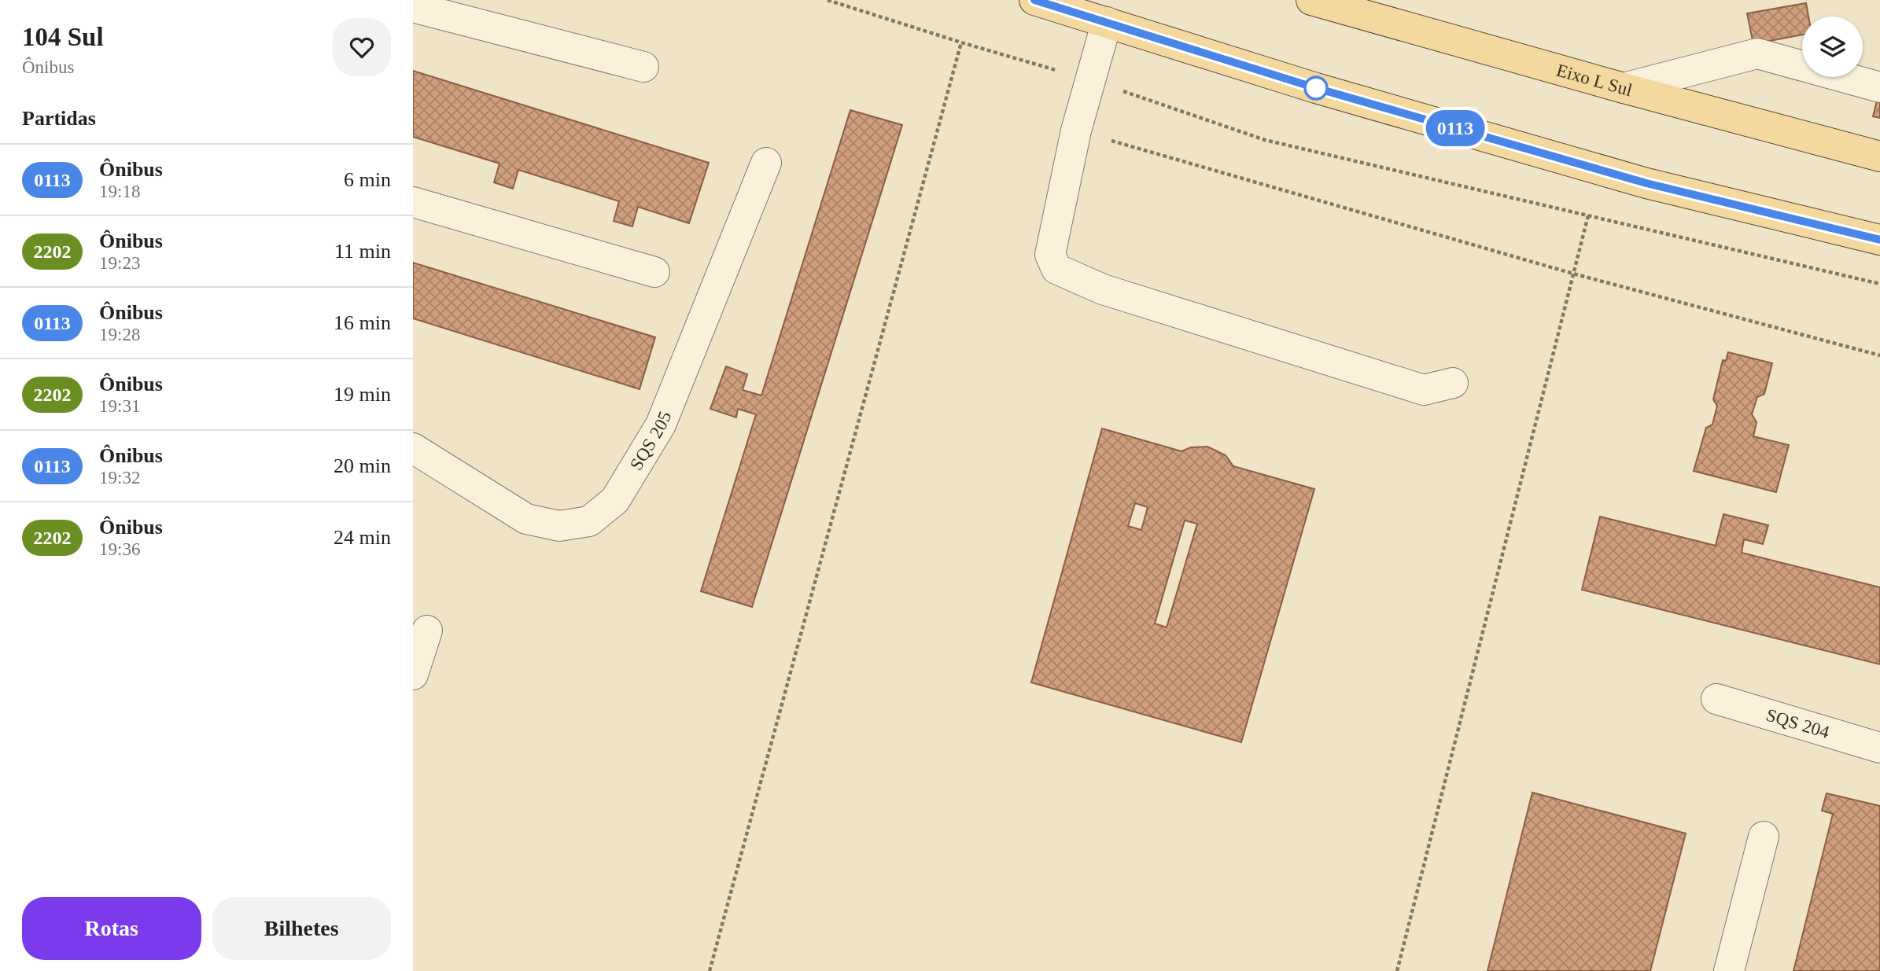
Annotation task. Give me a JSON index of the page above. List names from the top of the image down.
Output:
{
  "streets": {
    "main road": ["Eixo L Sul"],
    "street": ["SQS 205", "SQS 204"]
  },
  "lines": ["bus line 0113"],
  "page": {
    "heading": [
      ["104 Sul", "Ônibus"],
      "Partidas"
    ],
    "on_map": "0113",
    "list": [
      {
        "mark": "0113",
        "name": "Ônibus",
        "note": "19:18",
        "value": "6 min"
      },
      {
        "mark": "2202",
        "name": "Ônibus",
        "note": "19:23",
        "value": "11 min"
      },
      {
        "mark": "0113",
        "name": "Ônibus",
        "note": "19:28",
        "value": "16 min"
      },
      {
        "mark": "2202",
        "name": "Ônibus",
        "note": "19:31",
        "value": "19 min"
      },
      {
        "mark": "0113",
        "name": "Ônibus",
        "note": "19:32",
        "value": "20 min"
      },
      {
        "mark": "2202",
        "name": "Ônibus",
        "note": "19:36",
        "value": "24 min"
      }
    ],
    "buttons": ["Rotas", "Bilhetes"]
  }
}
